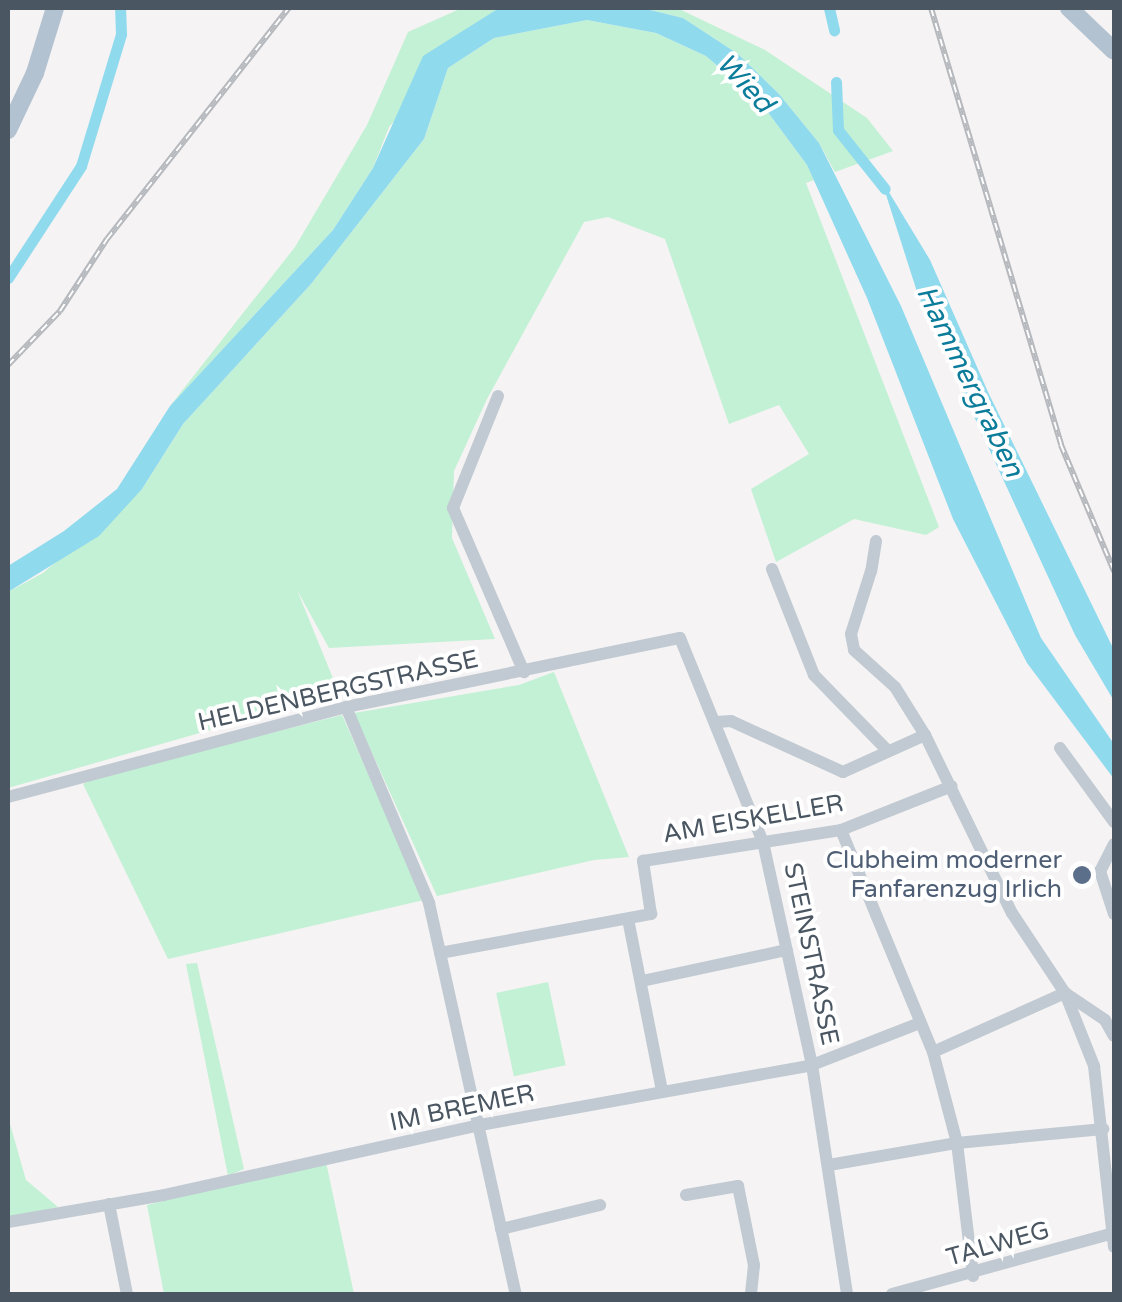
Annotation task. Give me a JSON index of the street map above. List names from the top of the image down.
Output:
{
  "streets": {
    "street": [
      "HELDENBERGSTRASSE",
      "AM EISKELLER",
      "STEINSTRASSE",
      "IM BREMER",
      "TALWEG"
    ]
  },
  "crossings": [
    ["HELDENBERGSTRASSE", "STEINSTRASSE"],
    ["AM EISKELLER", "STEINSTRASSE"],
    ["STEINSTRASSE", "IM BREMER"]
  ],
  "water": ["Wied", "Hammergraben"],
  "places": ["Clubheim moderner Fanfarenzug Irlich"]
}
